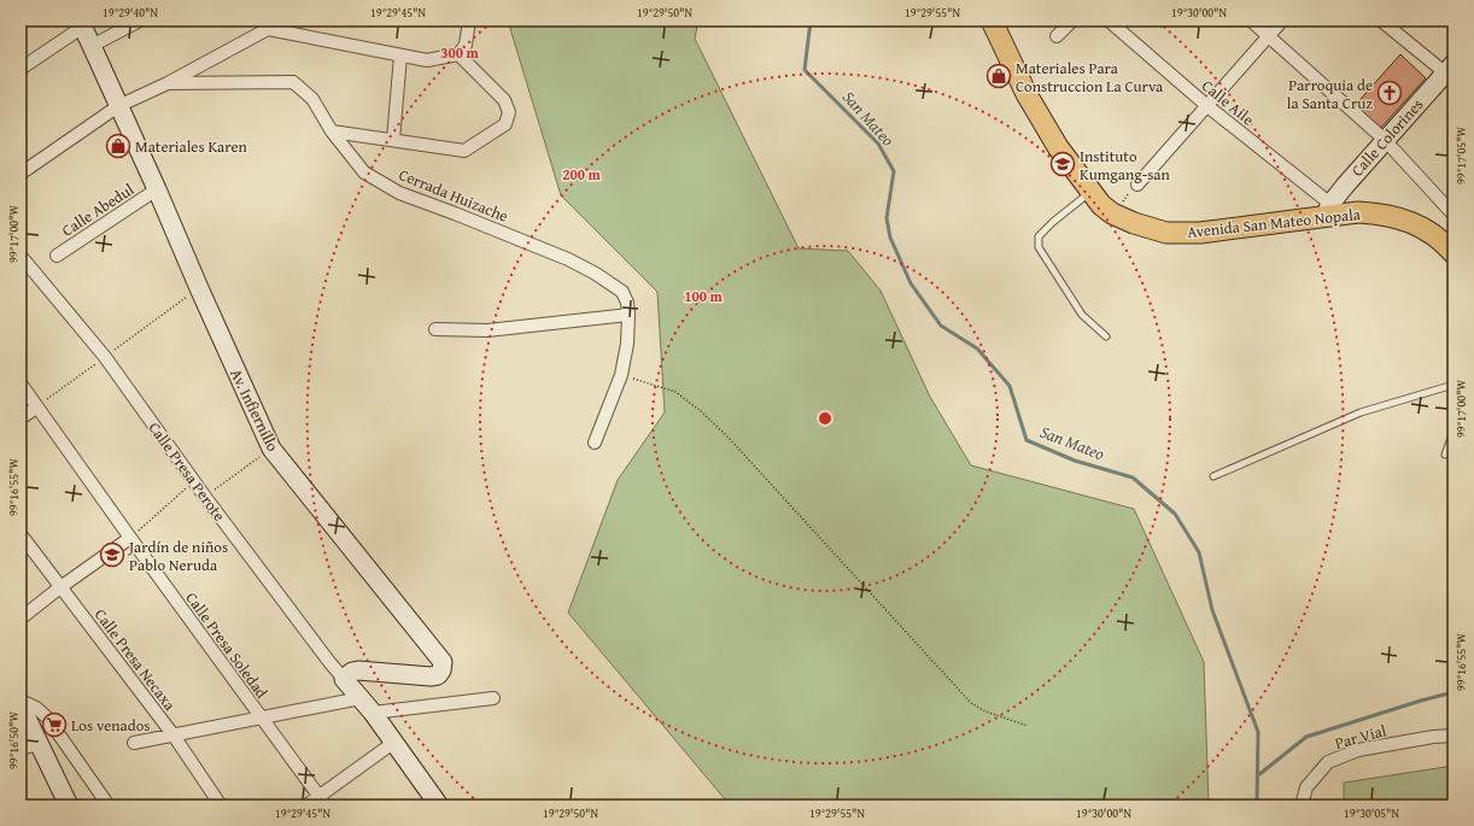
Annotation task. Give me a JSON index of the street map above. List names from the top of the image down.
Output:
{
  "streets": {
    "main road": ["Avenida San Mateo Nopala"],
    "street": [
      "Calle Aile",
      "Calle Colorines",
      "Cerrada Huizache",
      "Calle Abedul",
      "Av. Infiernillo",
      "Calle Presa Perote",
      "Calle Presa Soledad",
      "Calle Presa Necaxa",
      "Par Vial"
    ]
  },
  "crossings": [
    ["Calle Aile", "Calle Colorines"],
    ["Calle Aile", "Avenida San Mateo Nopala"],
    ["Calle Colorines", "Avenida San Mateo Nopala"],
    ["Calle Abedul", "Av. Infiernillo"],
    ["Av. Infiernillo", "Calle Presa Perote"]
  ],
  "water": ["San Mateo"],
  "places": {
    "shop": ["Materiales Para Construccion La Curva", "Materiales Karen"],
    "church": ["Parroquia de la Santa Cruz"],
    "school or university": ["Instituto Kumgang-san", "Jardín de niños Pablo Neruda"],
    "supermarket": ["Los venados"]
  },
  "coordinates": [
    "19°29'40\"N",
    "19°29'45\"N",
    "19°29'50\"N",
    "19°29'55\"N",
    "19°30'00\"N",
    "99°17'05\"W",
    "99°17'00\"W",
    "99°16'55\"W",
    "99°16'50\"W",
    "19°30'05\"N"
  ],
  "rings": ["300 m", "200 m", "100 m"]
}
